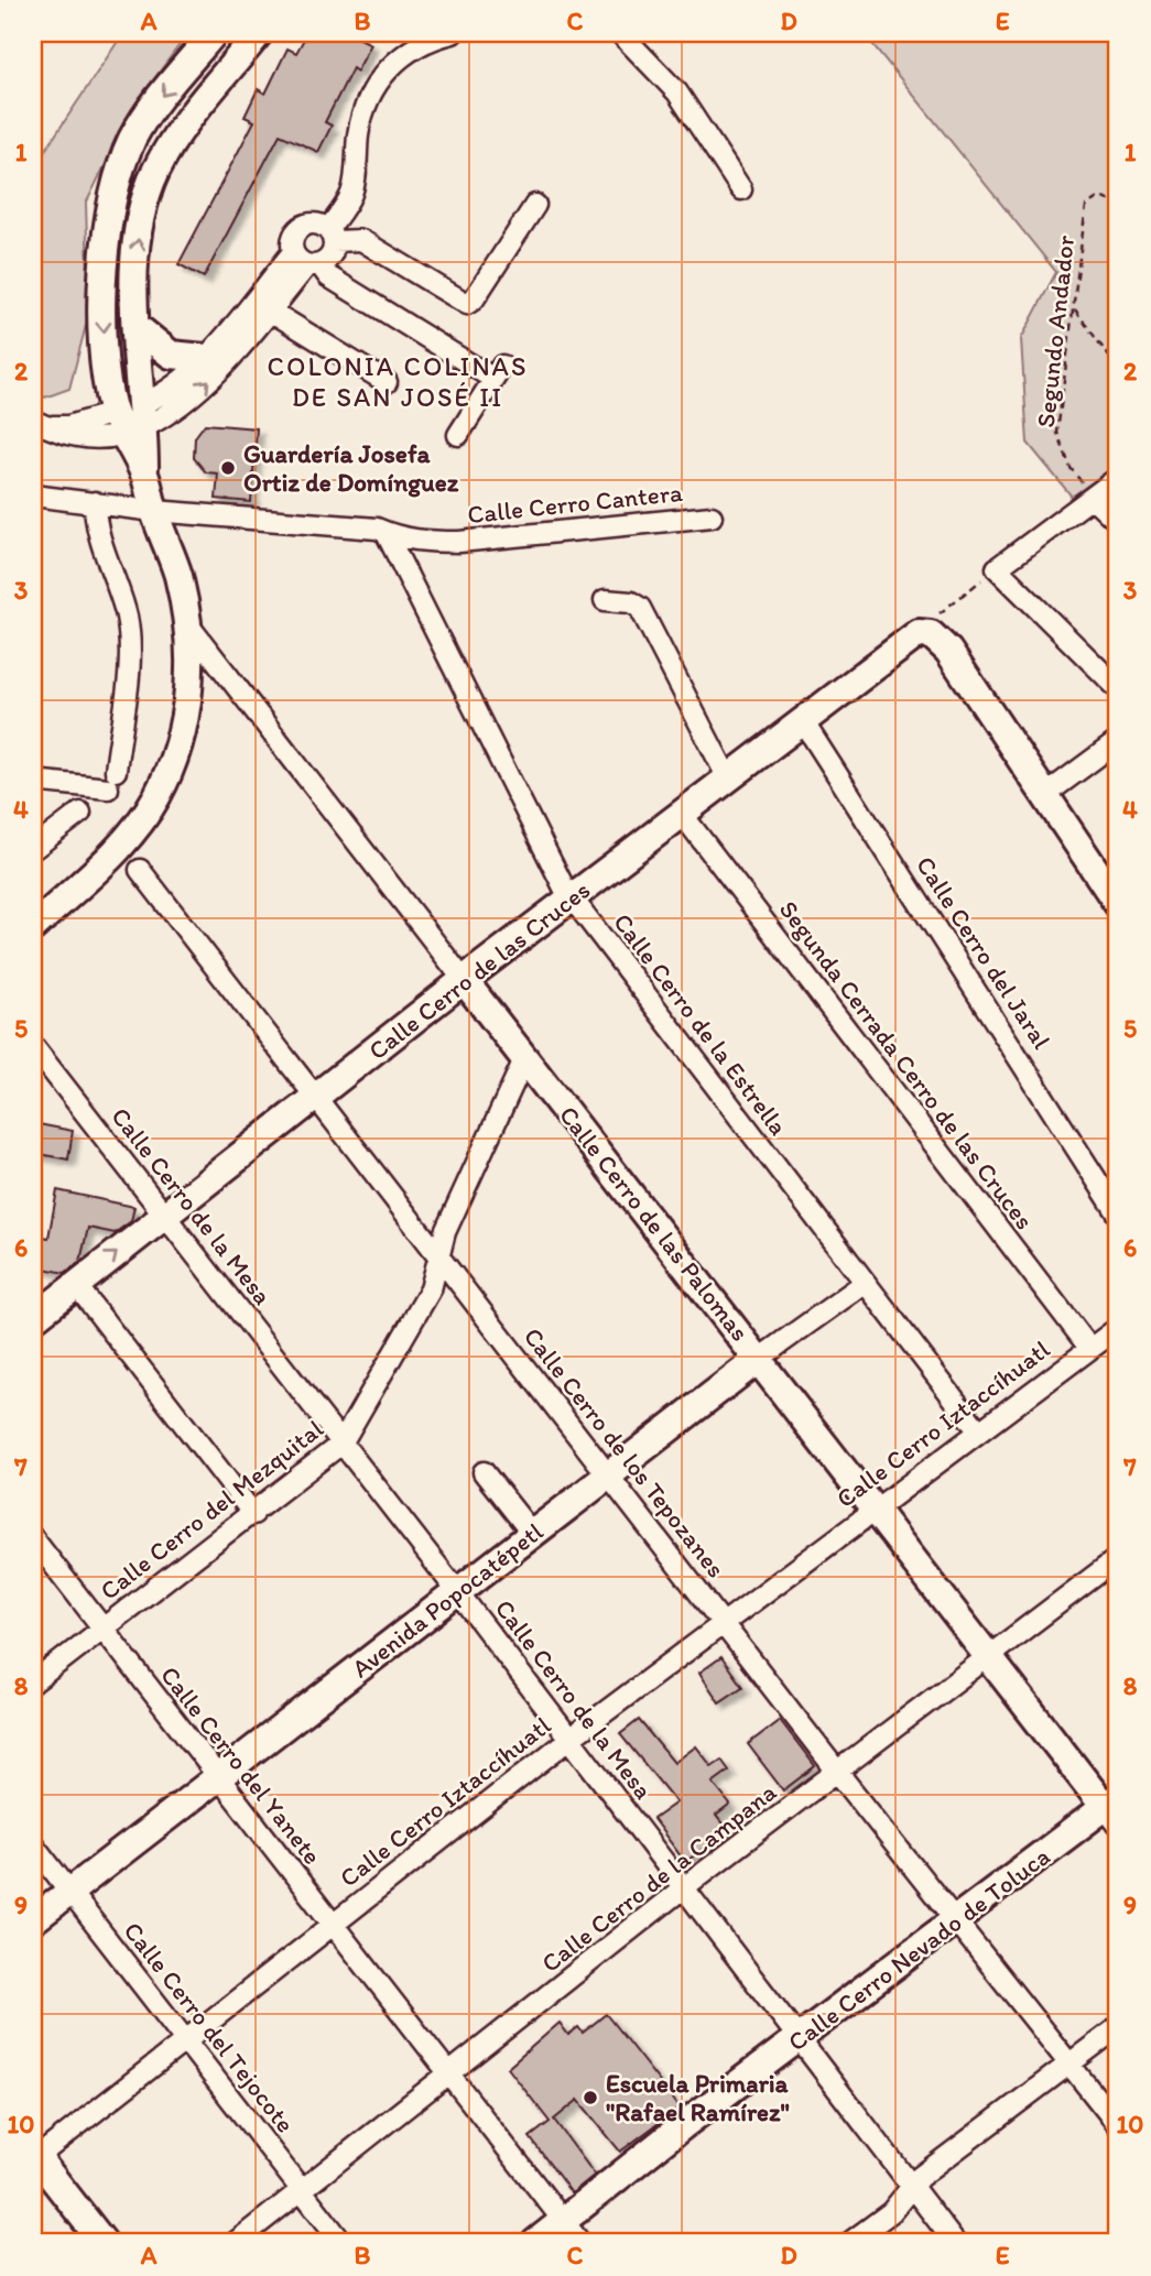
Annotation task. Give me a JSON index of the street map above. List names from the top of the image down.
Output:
{
  "streets": {
    "street": [
      "Calle Cerro Cantera",
      "Calle Cerro del Jaral",
      "Calle Cerro de las Cruces",
      "Calle Cerro de la Estrella",
      "Segunda Cerrada Cerro de las Cruces",
      "Calle Cerro de la Mesa",
      "Calle Cerro de las Palomas",
      "Calle Cerro Iztaccíhuatl",
      "Calle Cerro de los Tepozanes",
      "Calle Cerro del Mezquital",
      "Avenida Popocatépetl",
      "Calle Cerro del Yanete",
      "Calle Cerro de la Campana",
      "Calle Cerro Nevado de Toluca",
      "Calle Cerro del Tejocote"
    ],
    "path": ["Segundo Andador"]
  },
  "crossings": [
    ["Calle Cerro Cantera", "Calle Cerro de la Estrella"],
    ["Calle Cerro del Jaral", "Calle Cerro de las Cruces"],
    ["Calle Cerro de las Cruces", "Calle Cerro de la Estrella"],
    ["Calle Cerro de las Cruces", "Segunda Cerrada Cerro de las Cruces"],
    ["Calle Cerro de las Cruces", "Calle Cerro de la Mesa"],
    ["Calle Cerro de las Cruces", "Calle Cerro de las Palomas"],
    ["Calle Cerro de las Cruces", "Calle Cerro de los Tepozanes"],
    ["Calle Cerro de la Estrella", "Calle Cerro Iztaccíhuatl"],
    ["Calle Cerro de la Estrella", "Avenida Popocatépetl"],
    ["Segunda Cerrada Cerro de las Cruces", "Calle Cerro Iztaccíhuatl"],
    ["Calle Cerro de la Mesa", "Calle Cerro Iztaccíhuatl"],
    ["Calle Cerro de la Mesa", "Calle Cerro del Mezquital"],
    ["Calle Cerro de la Mesa", "Avenida Popocatépetl"],
    ["Calle Cerro de la Mesa", "Calle Cerro de la Campana"],
    ["Calle Cerro de la Mesa", "Calle Cerro Nevado de Toluca"],
    ["Calle Cerro de las Palomas", "Calle Cerro Iztaccíhuatl"],
    ["Calle Cerro de las Palomas", "Calle Cerro del Mezquital"],
    ["Calle Cerro de las Palomas", "Avenida Popocatépetl"],
    ["Calle Cerro de las Palomas", "Calle Cerro de la Campana"],
    ["Calle Cerro de las Palomas", "Calle Cerro Nevado de Toluca"],
    ["Calle Cerro Iztaccíhuatl", "Calle Cerro de los Tepozanes"],
    ["Calle Cerro Iztaccíhuatl", "Calle Cerro del Yanete"],
    ["Calle Cerro Iztaccíhuatl", "Calle Cerro del Tejocote"],
    ["Calle Cerro de los Tepozanes", "Calle Cerro del Mezquital"],
    ["Calle Cerro de los Tepozanes", "Avenida Popocatépetl"],
    ["Calle Cerro de los Tepozanes", "Calle Cerro de la Campana"],
    ["Calle Cerro de los Tepozanes", "Calle Cerro Nevado de Toluca"],
    ["Calle Cerro del Mezquital", "Calle Cerro del Yanete"],
    ["Avenida Popocatépetl", "Calle Cerro del Yanete"],
    ["Avenida Popocatépetl", "Calle Cerro del Tejocote"],
    ["Calle Cerro del Yanete", "Calle Cerro de la Campana"],
    ["Calle Cerro del Yanete", "Calle Cerro Nevado de Toluca"],
    ["Calle Cerro de la Campana", "Calle Cerro del Tejocote"]
  ],
  "districts": ["COLONIA COLINAS DE SAN JOSÉ II"],
  "places": ["Guardería Josefa Ortiz de Domínguez", "Escuela Primaria \"Rafael Ramírez\""],
  "grid": {
    "columns": [
      "A",
      "B",
      "C",
      "D",
      "E"
    ],
    "rows": [
      "1",
      "2",
      "3",
      "4",
      "5",
      "6",
      "7",
      "8",
      "9",
      "10"
    ]
  }
}
